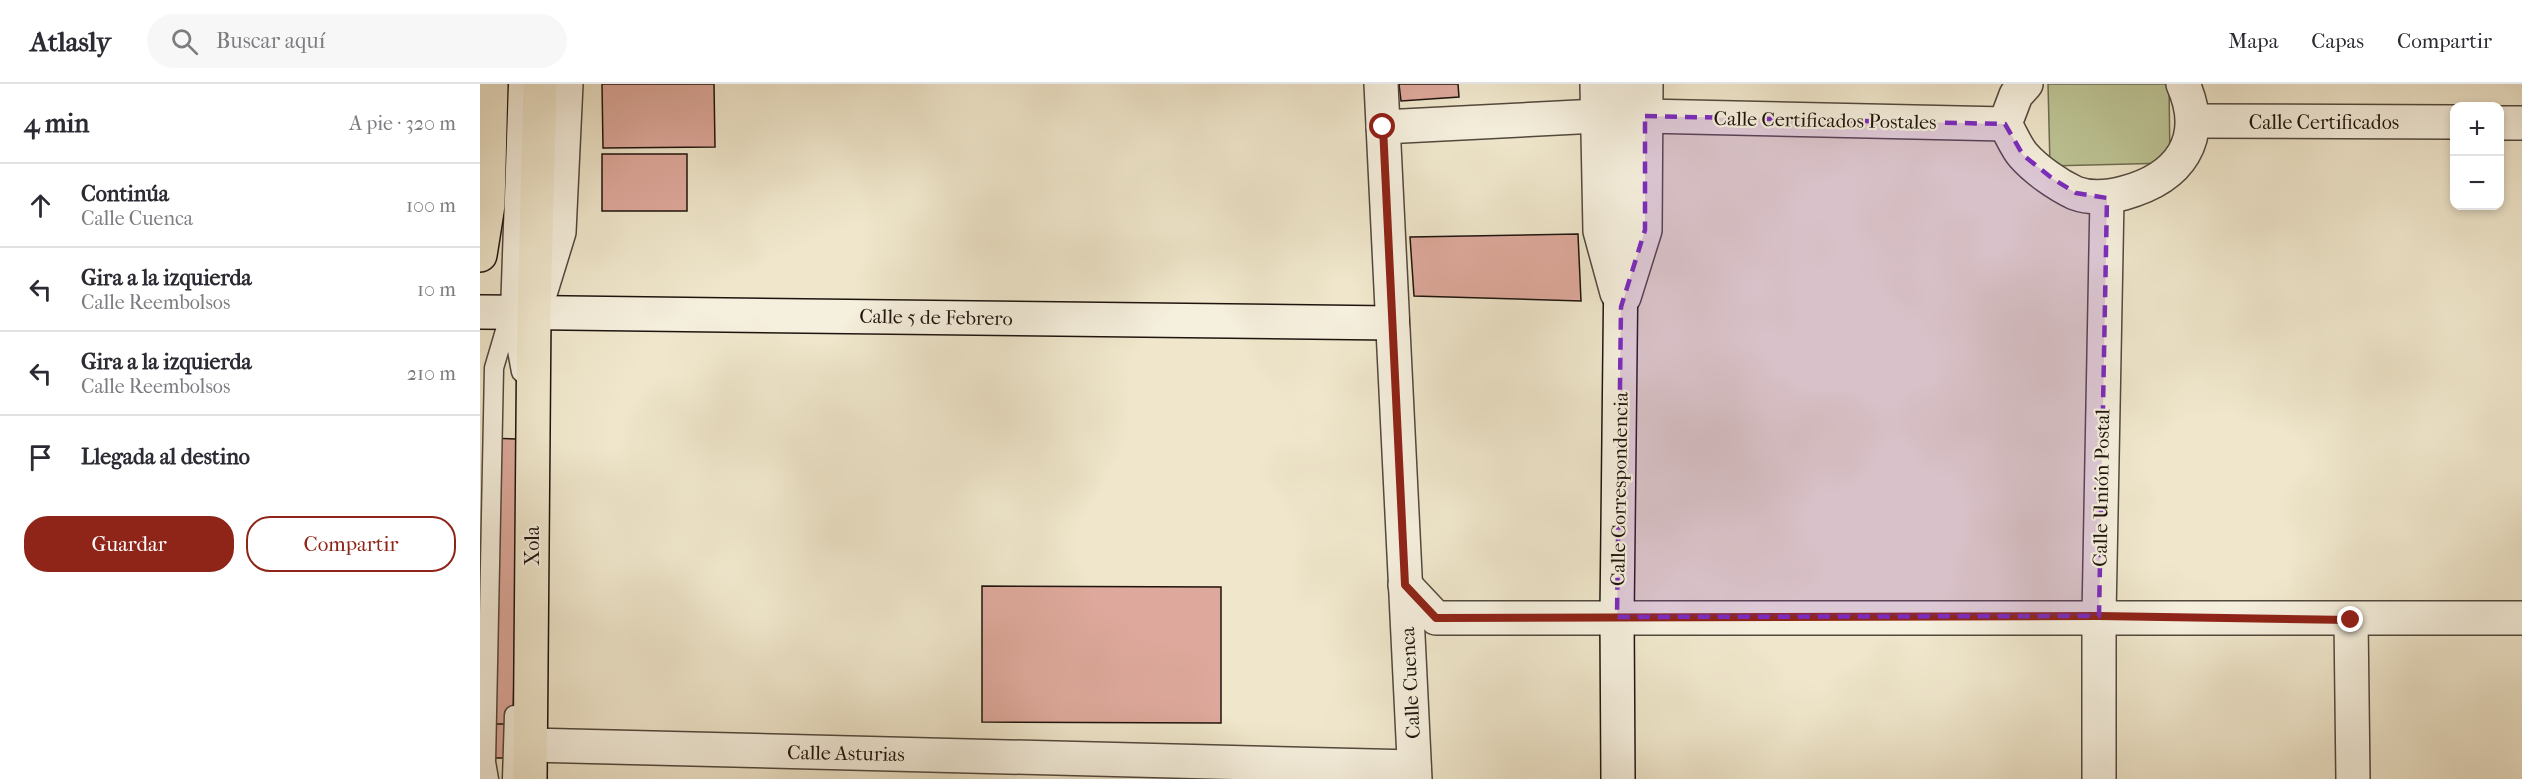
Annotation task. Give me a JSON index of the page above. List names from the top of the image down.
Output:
{
  "streets": {
    "main road": ["Xola"],
    "street": [
      "Calle Certificados Postales",
      "Calle Certificados",
      "Calle 5 de Febrero",
      "Calle Unión Postal",
      "Calle Correspondencia",
      "Calle Cuenca",
      "Calle Asturias"
    ]
  },
  "crossings": [
    ["Calle Certificados Postales", "Calle Correspondencia"],
    ["Calle 5 de Febrero", "Xola"],
    ["Calle 5 de Febrero", "Calle Cuenca"],
    ["Xola", "Calle Asturias"],
    ["Calle Cuenca", "Calle Asturias"]
  ],
  "page": {
    "header": "Atlasly",
    "search": "Buscar aquí",
    "nav": ["Mapa", "Capas", "Compartir"],
    "heading": ["4 min", "A pie · 320 m"],
    "map_buttons": ["+", "−"],
    "list": [
      ["Continúa", "Calle Cuenca", "100 m"],
      ["Gira a la izquierda", "Calle Reembolsos", "10 m"],
      ["Gira a la izquierda", "Calle Reembolsos", "210 m"],
      "Llegada al destino"
    ],
    "buttons": ["Guardar", "Compartir"]
  }
}
